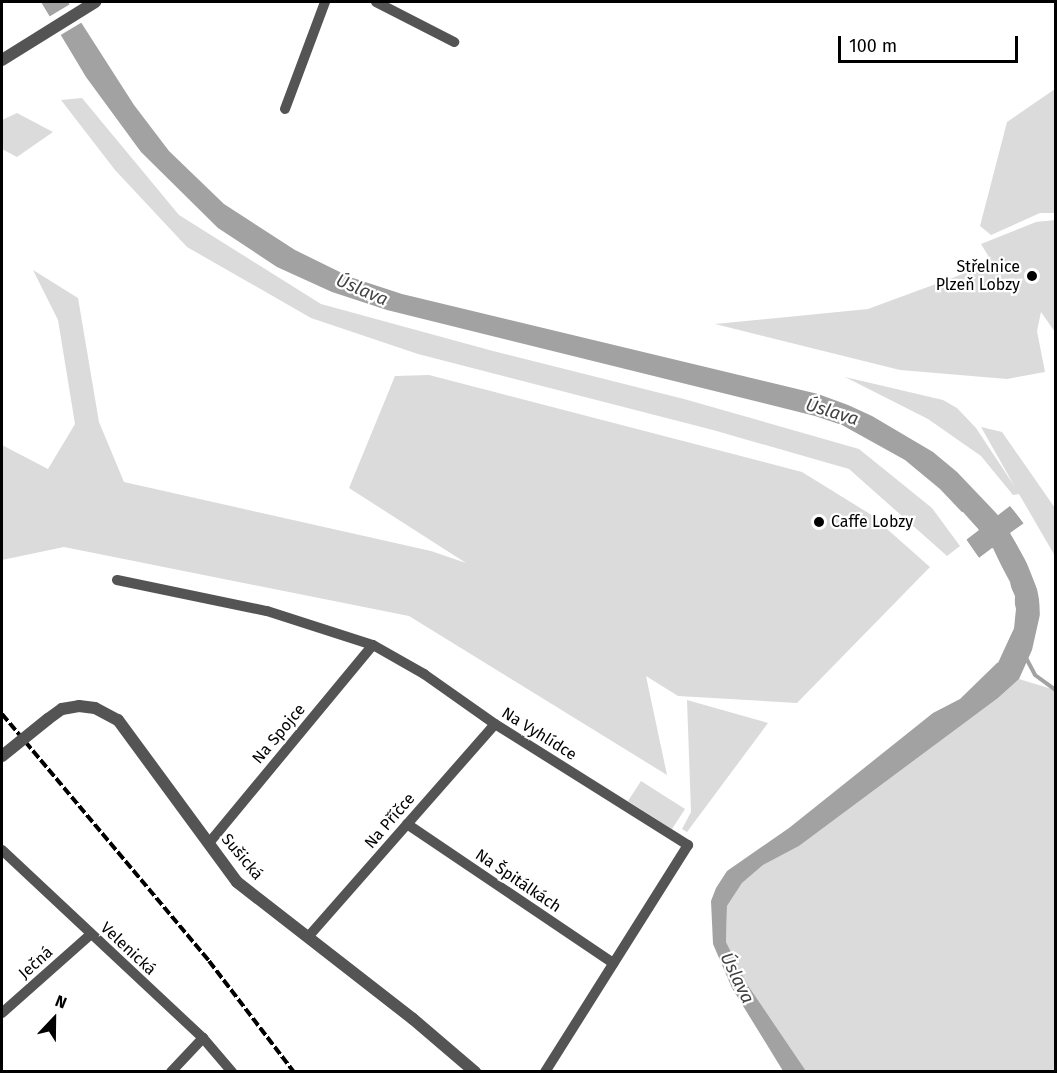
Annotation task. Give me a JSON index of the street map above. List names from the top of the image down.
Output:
{
  "streets": {
    "street": [
      "Na Spojce",
      "Na Vyhlídce",
      "Na Příčce",
      "Sušická",
      "Na Špitálkách",
      "Velenická",
      "Ječná"
    ]
  },
  "crossings": [
    ["Na Spojce", "Na Vyhlídce"],
    ["Na Spojce", "Sušická"],
    ["Na Vyhlídce", "Na Příčce"],
    ["Na Vyhlídce", "Na Špitálkách"],
    ["Na Příčce", "Sušická"],
    ["Na Příčce", "Na Špitálkách"],
    ["Velenická", "Ječná"]
  ],
  "water": ["Úslava"],
  "places": ["Střelnice Plzeň Lobzy", "Caffe Lobzy"],
  "scale_bar": "100 m",
  "north": "top"
}
